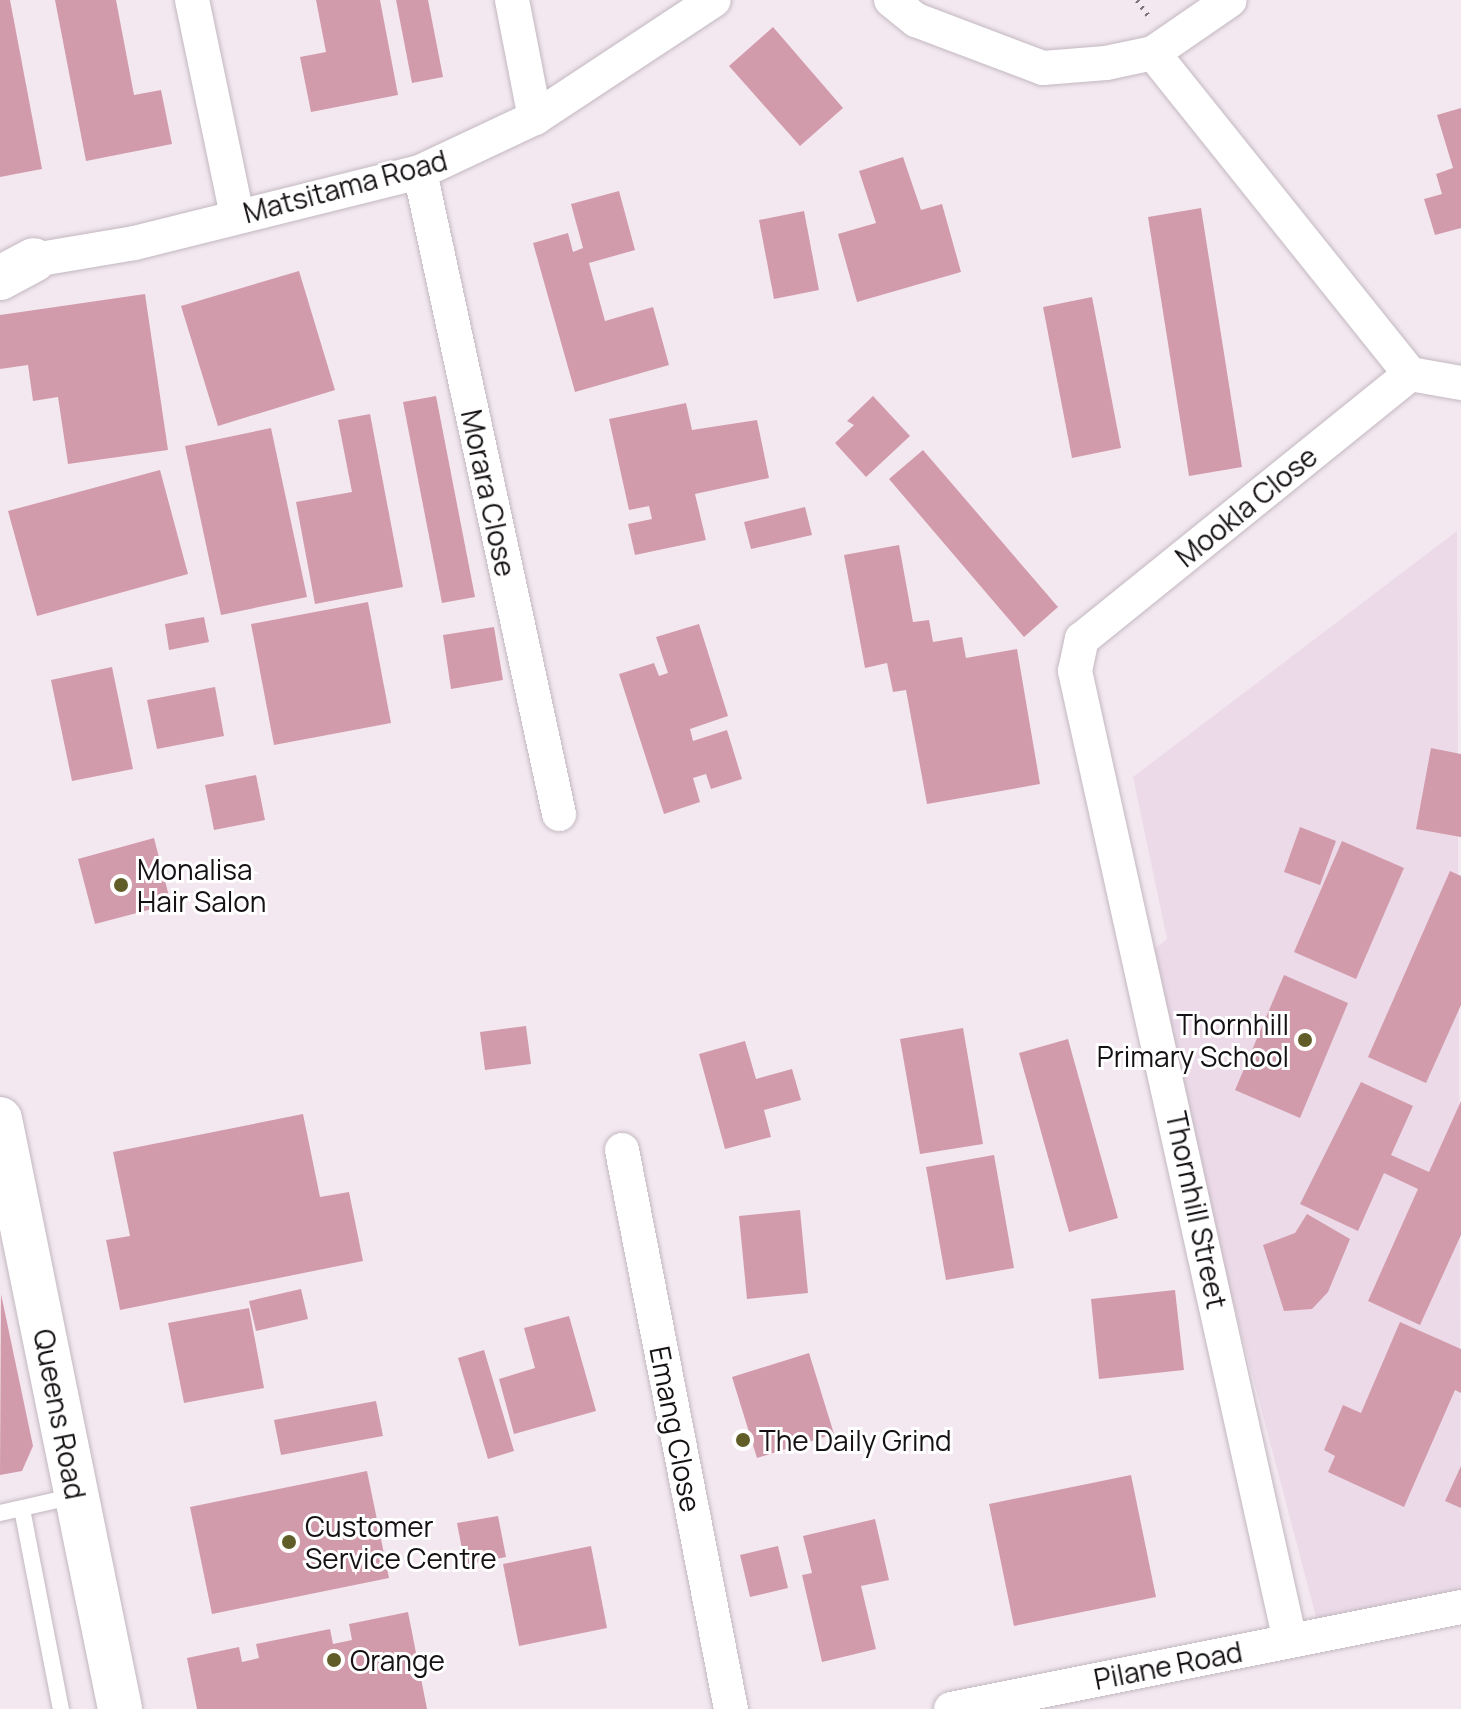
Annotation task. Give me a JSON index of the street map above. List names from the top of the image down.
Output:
{
  "streets": {
    "main road": ["Queens Road"],
    "street": [
      "Matsitama Road",
      "Morara Close",
      "Mookla Close",
      "Thornhill Street",
      "Emang Close",
      "Pilane Road"
    ]
  },
  "crossings": [
    ["Matsitama Road", "Morara Close"],
    ["Mookla Close", "Thornhill Street"],
    ["Thornhill Street", "Pilane Road"]
  ],
  "places": [
    "Monalisa Hair Salon",
    "Thornhill Primary School",
    "The Daily Grind",
    "Customer Service Centre",
    "Orange"
  ]
}
